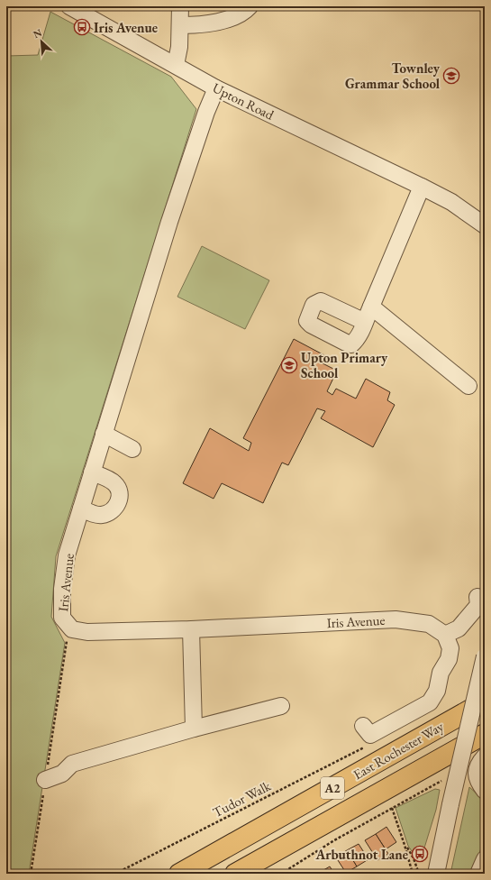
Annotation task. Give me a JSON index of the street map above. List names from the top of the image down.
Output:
{
  "streets": {
    "highway": ["East Rochester Way", "A2"],
    "street": ["Upton Road", "Iris Avenue"],
    "path": ["Tudor Walk"]
  },
  "crossings": [
    ["Upton Road", "Iris Avenue"]
  ],
  "places": {
    "bus stop": ["Iris Avenue", "Arbuthnot Lane"],
    "school or university": ["Townley Grammar School", "Upton Primary School"]
  },
  "north": "top left"
}
